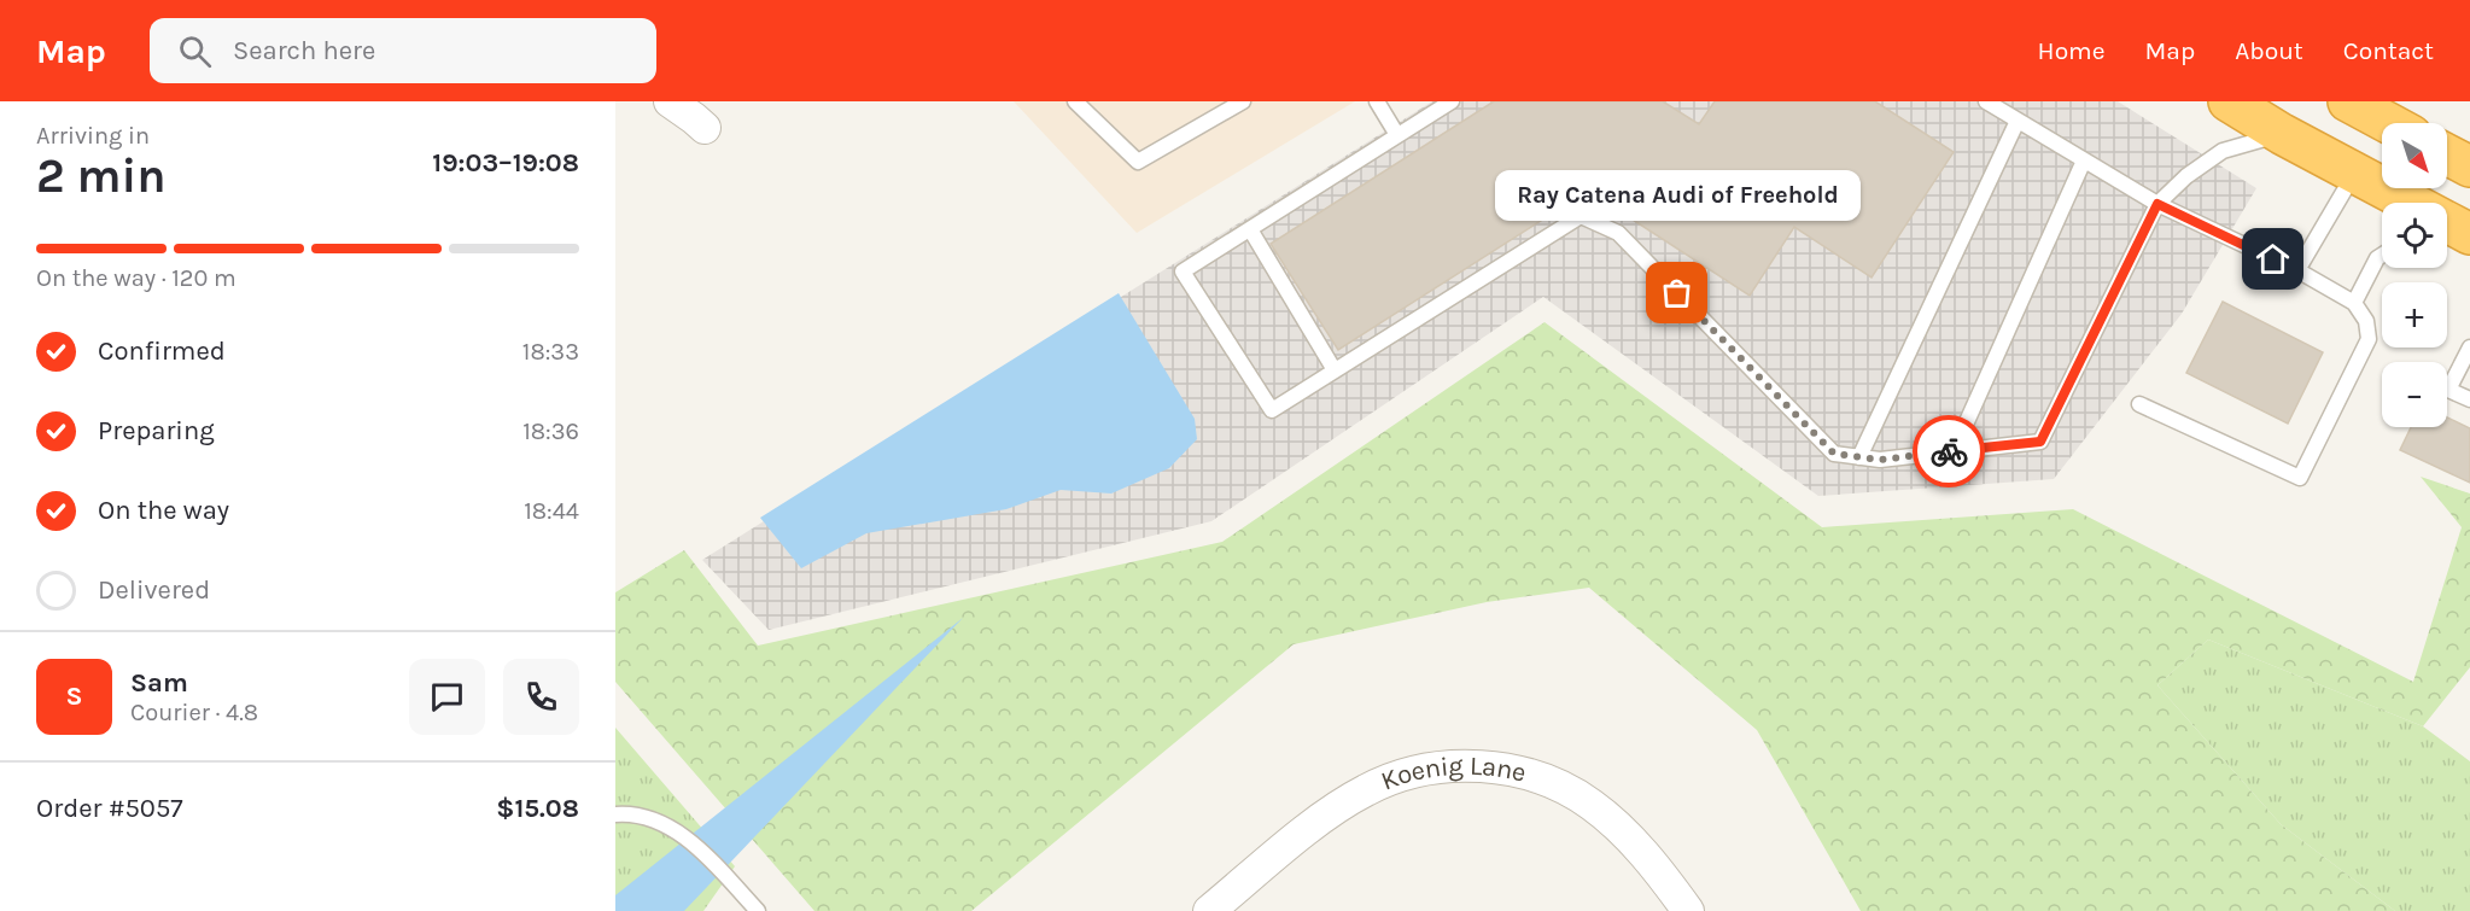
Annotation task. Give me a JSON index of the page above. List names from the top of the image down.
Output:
{
  "streets": {
    "street": ["Koenig Lane"]
  },
  "places": ["Ray Catena Audi of Freehold"],
  "north": "bottom right",
  "page": {
    "header": "Map",
    "search": "Search here",
    "nav": [
      "Home",
      "Map",
      "About",
      "Contact"
    ],
    "heading": ["2 min", "Arriving in", "19:03–19:08"],
    "panel": [
      "Sam",
      "Courier · 4.8",
      "Order #5057",
      "$15.08"
    ],
    "map_buttons": ["+", "−"],
    "bubble": "Ray Catena Audi of Freehold",
    "bar": "On the way · 120 m",
    "list": [
      ["Confirmed", "18:33"],
      ["Preparing", "18:36"],
      ["On the way", "18:44"],
      "Delivered"
    ],
    "round": "S"
  }
}
